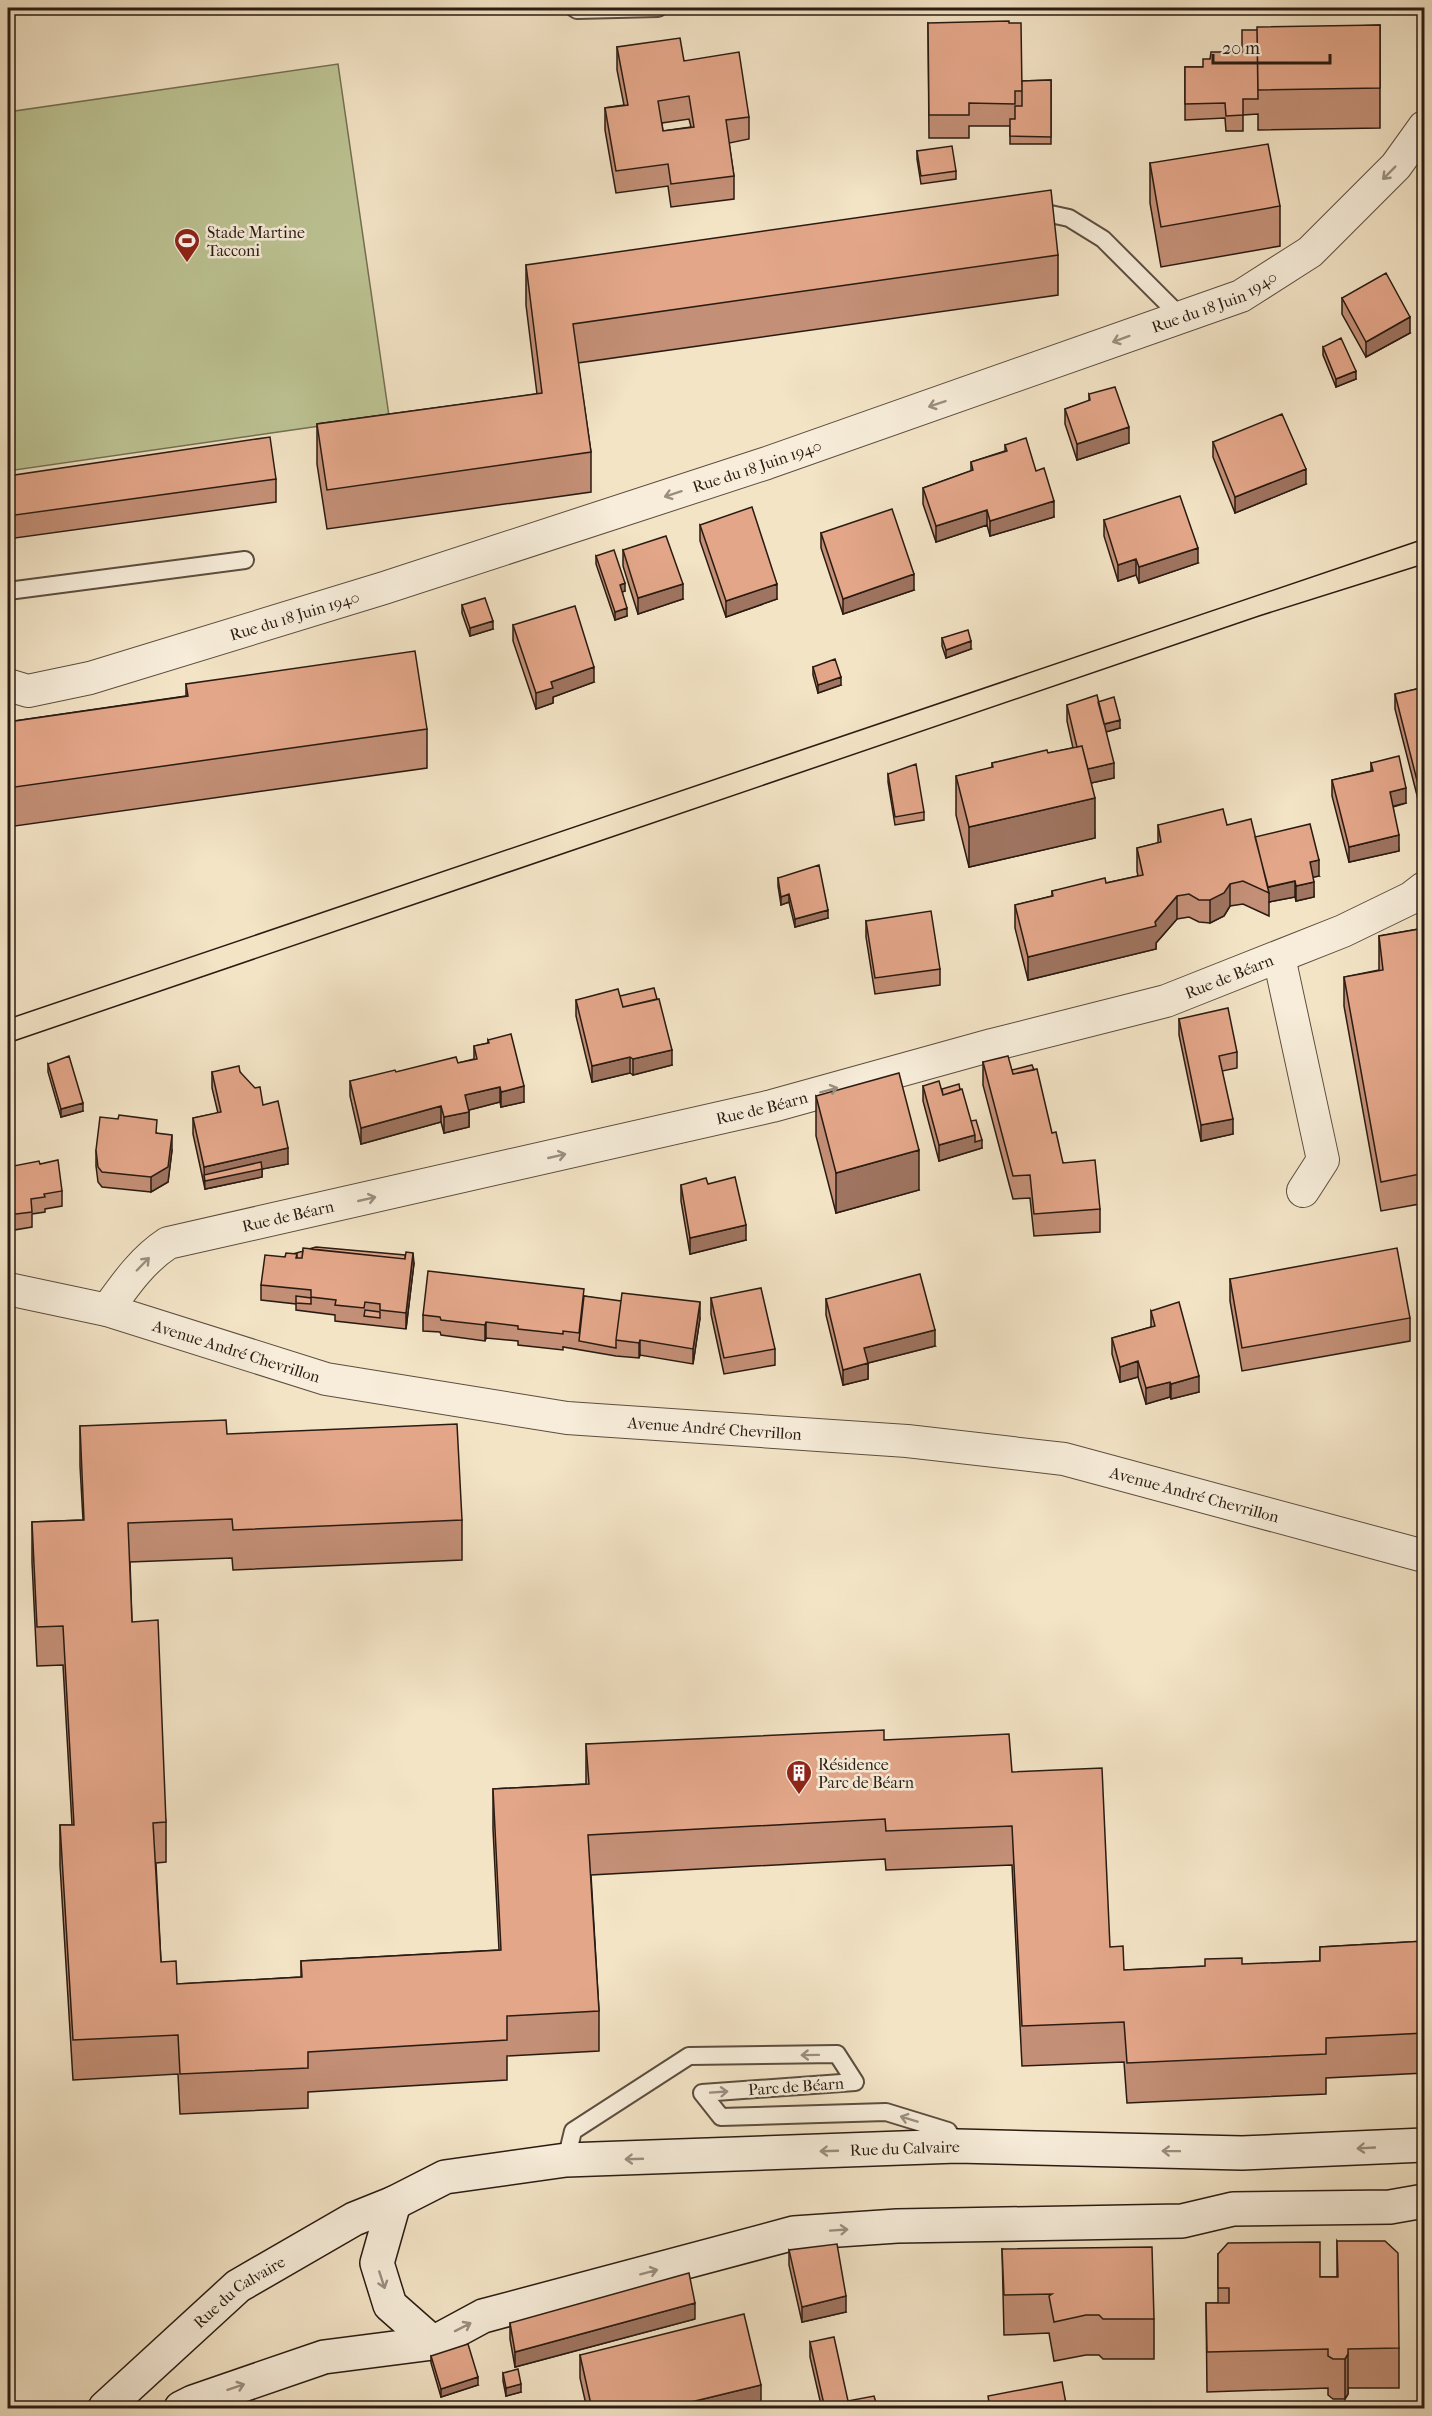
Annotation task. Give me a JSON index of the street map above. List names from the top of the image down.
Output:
{
  "streets": {
    "main road": ["Rue du Calvaire"],
    "street": ["Rue du 18 Juin 1940", "Rue de Béarn", "Avenue André Chevrillon"],
    "lane": ["Parc de Béarn"]
  },
  "crossings": [
    ["Rue de Béarn", "Avenue André Chevrillon"],
    ["Parc de Béarn", "Rue du Calvaire"]
  ],
  "one_way": ["Rue du 18 Juin 1940", "Rue de Béarn"],
  "places": {
    "sports": ["Stade Martine Tacconi"],
    "building": ["Résidence Parc de Béarn"]
  },
  "scale_bar": "20 m"
}
